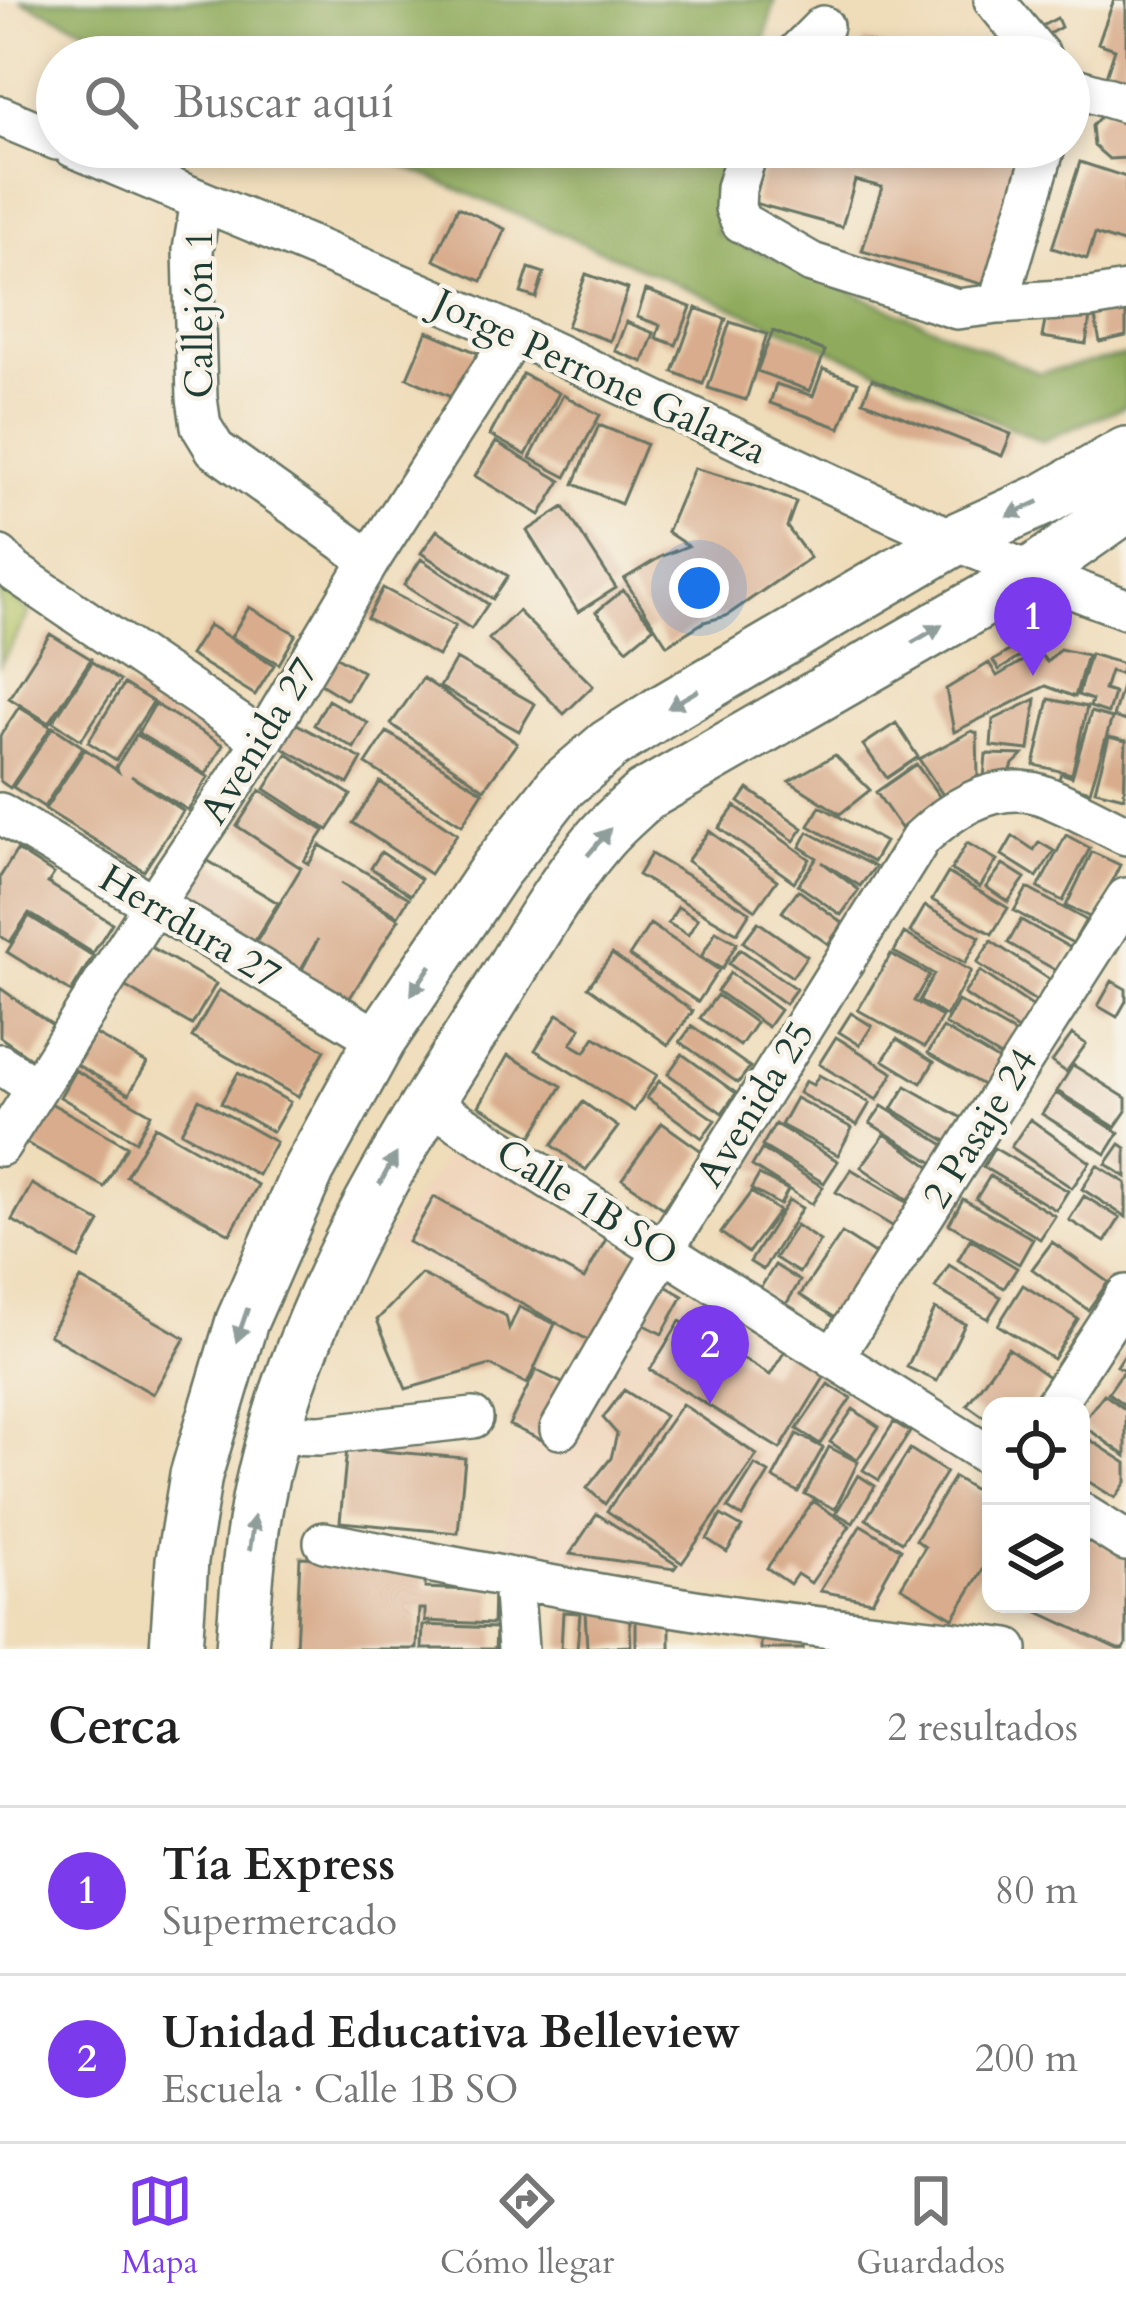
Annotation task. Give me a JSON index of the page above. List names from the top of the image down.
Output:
{
  "streets": {
    "street": [
      "Callejón 1",
      "Jorge Perrone Galarza",
      "Avenida 27",
      "Herrdura 27",
      "Avenida 25",
      "2 Pasaje 24",
      "Calle 1B SO"
    ]
  },
  "crossings": [
    ["Callejón 1", "Jorge Perrone Galarza"],
    ["Callejón 1", "Avenida 27"],
    ["Jorge Perrone Galarza", "Avenida 27"],
    ["Avenida 27", "Herrdura 27"],
    ["Avenida 25", "Calle 1B SO"],
    ["2 Pasaje 24", "Calle 1B SO"]
  ],
  "page": {
    "search": "Buscar aquí",
    "pins": ["1", "2"],
    "heading": ["Cerca", "2 resultados"],
    "list": [
      {
        "mark": "1",
        "name": "Tía Express",
        "note": "Supermercado",
        "value": "80 m"
      },
      {
        "mark": "2",
        "name": "Unidad Educativa Belleview",
        "note": "Escuela · Calle 1B SO",
        "value": "200 m"
      }
    ],
    "nav": ["Mapa", "Cómo llegar", "Guardados"]
  }
}
